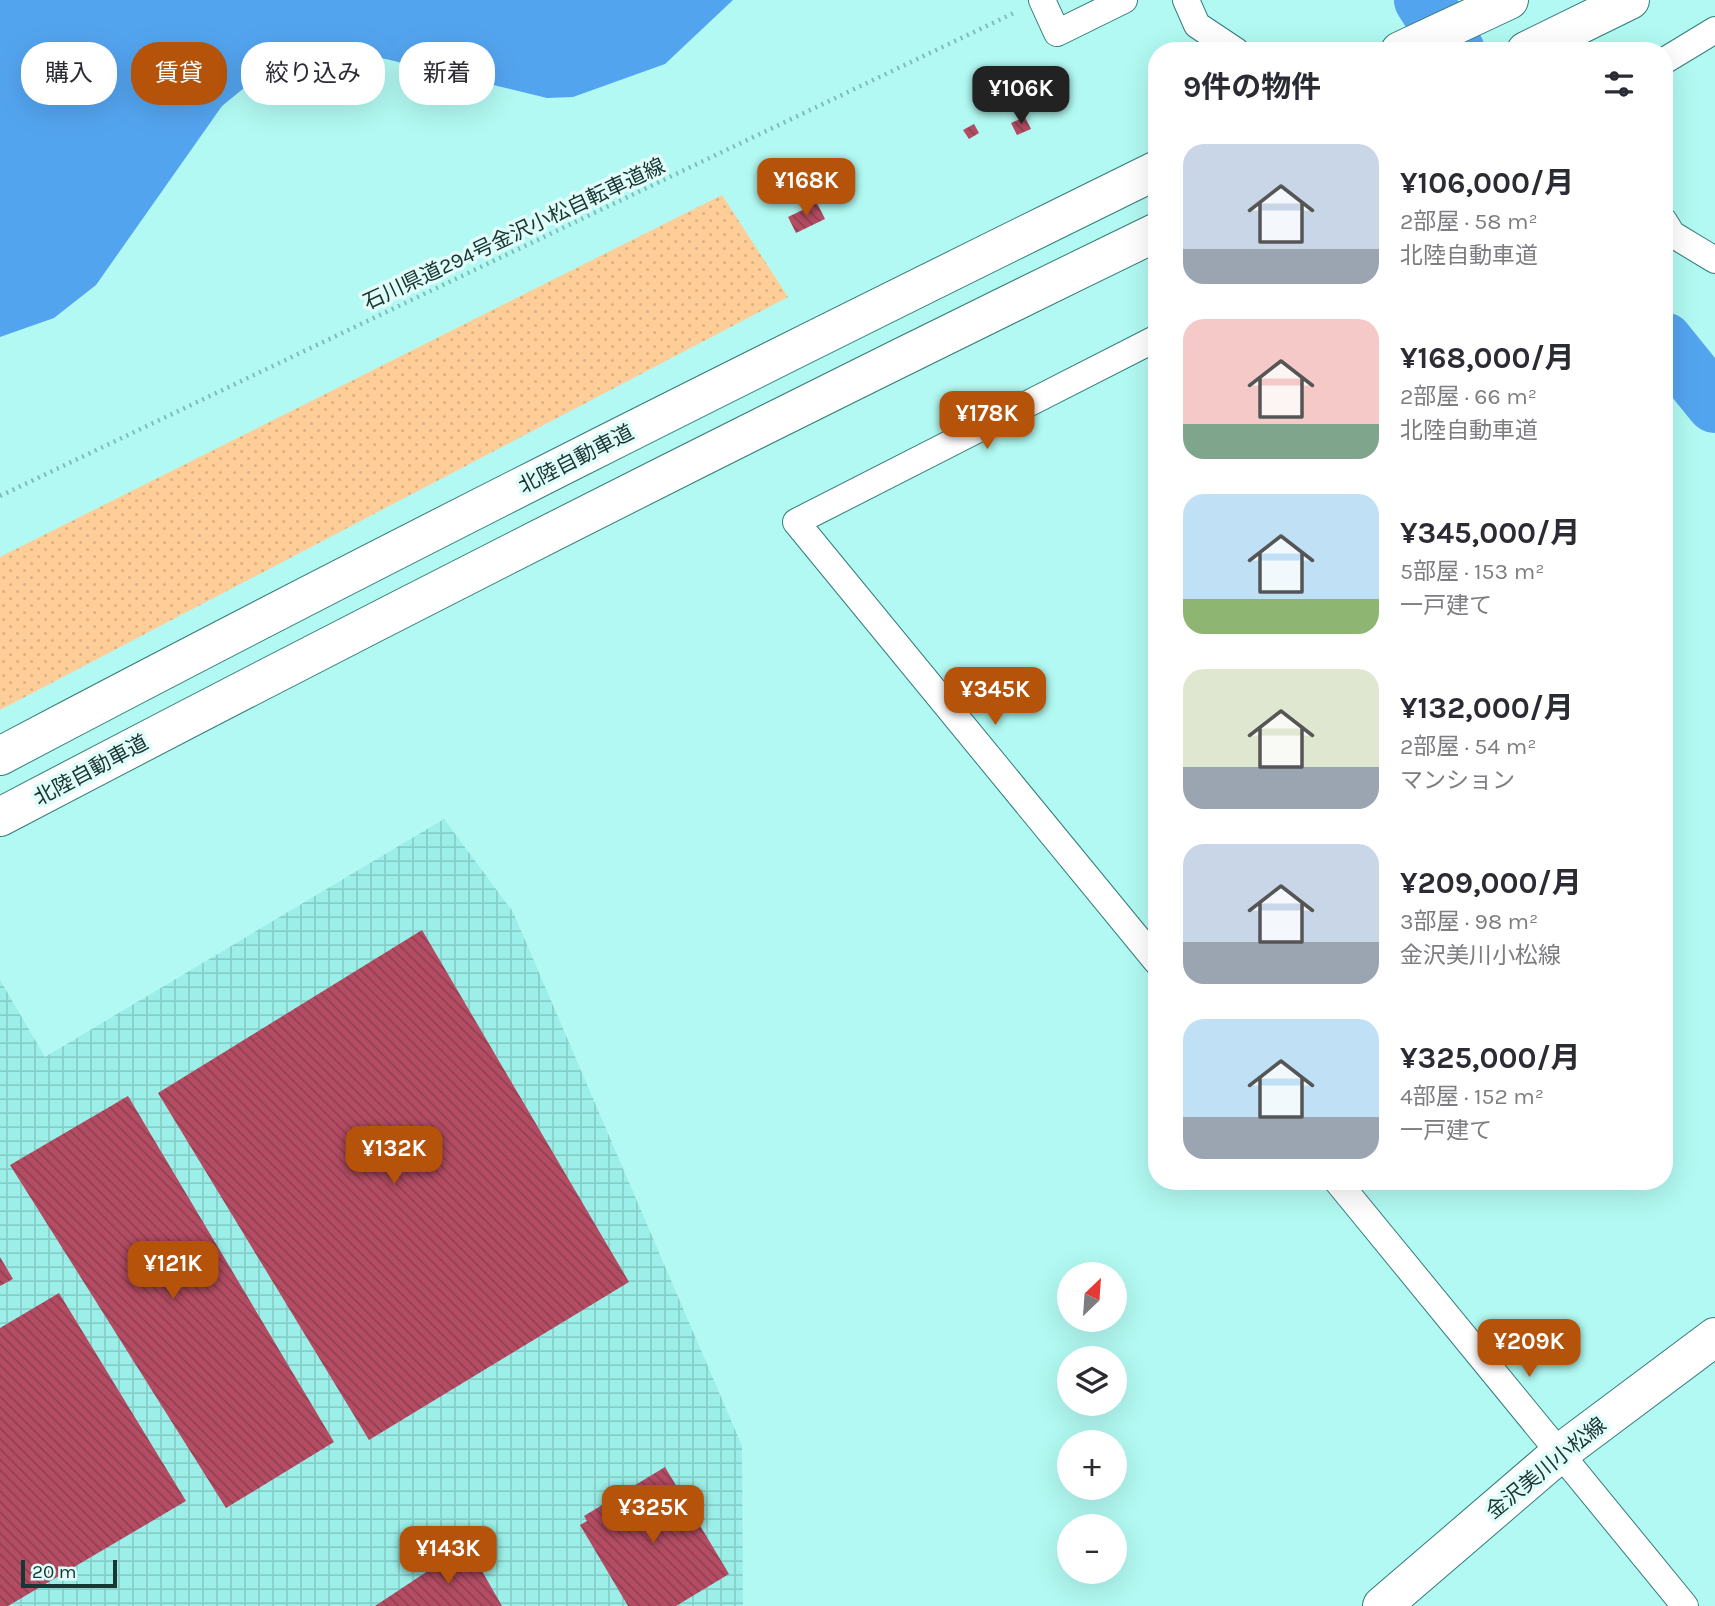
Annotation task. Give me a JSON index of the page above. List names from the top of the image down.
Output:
{
  "streets": {
    "main road": ["北陸自動車道", "金沢美川小松線"],
    "path": ["石川県道294号金沢小松自転車道線"]
  },
  "scale_bar": "20 m",
  "north": "top right",
  "page": {
    "chip": [
      "購入",
      "賃貸",
      "絞り込み",
      "新着"
    ],
    "heading": "9件の物件",
    "price": [
      "¥106K",
      "¥168K",
      "¥178K",
      "¥345K",
      "¥132K",
      "¥121K",
      "¥209K",
      "¥325K",
      "¥143K"
    ],
    "list": [
      {
        "name": "¥106,000/月",
        "note": "2部屋 · 58 m² · 北陸自動車道"
      },
      {
        "name": "¥168,000/月",
        "note": "2部屋 · 66 m² · 北陸自動車道"
      },
      {
        "name": "¥345,000/月",
        "note": "5部屋 · 153 m² · 一戸建て"
      },
      {
        "name": "¥132,000/月",
        "note": "2部屋 · 54 m² · マンション"
      },
      {
        "name": "¥209,000/月",
        "note": "3部屋 · 98 m² · 金沢美川小松線"
      },
      {
        "name": "¥325,000/月",
        "note": "4部屋 · 152 m² · 一戸建て"
      }
    ],
    "map_buttons": ["+", "−"],
    "scale": "20 m"
  }
}
